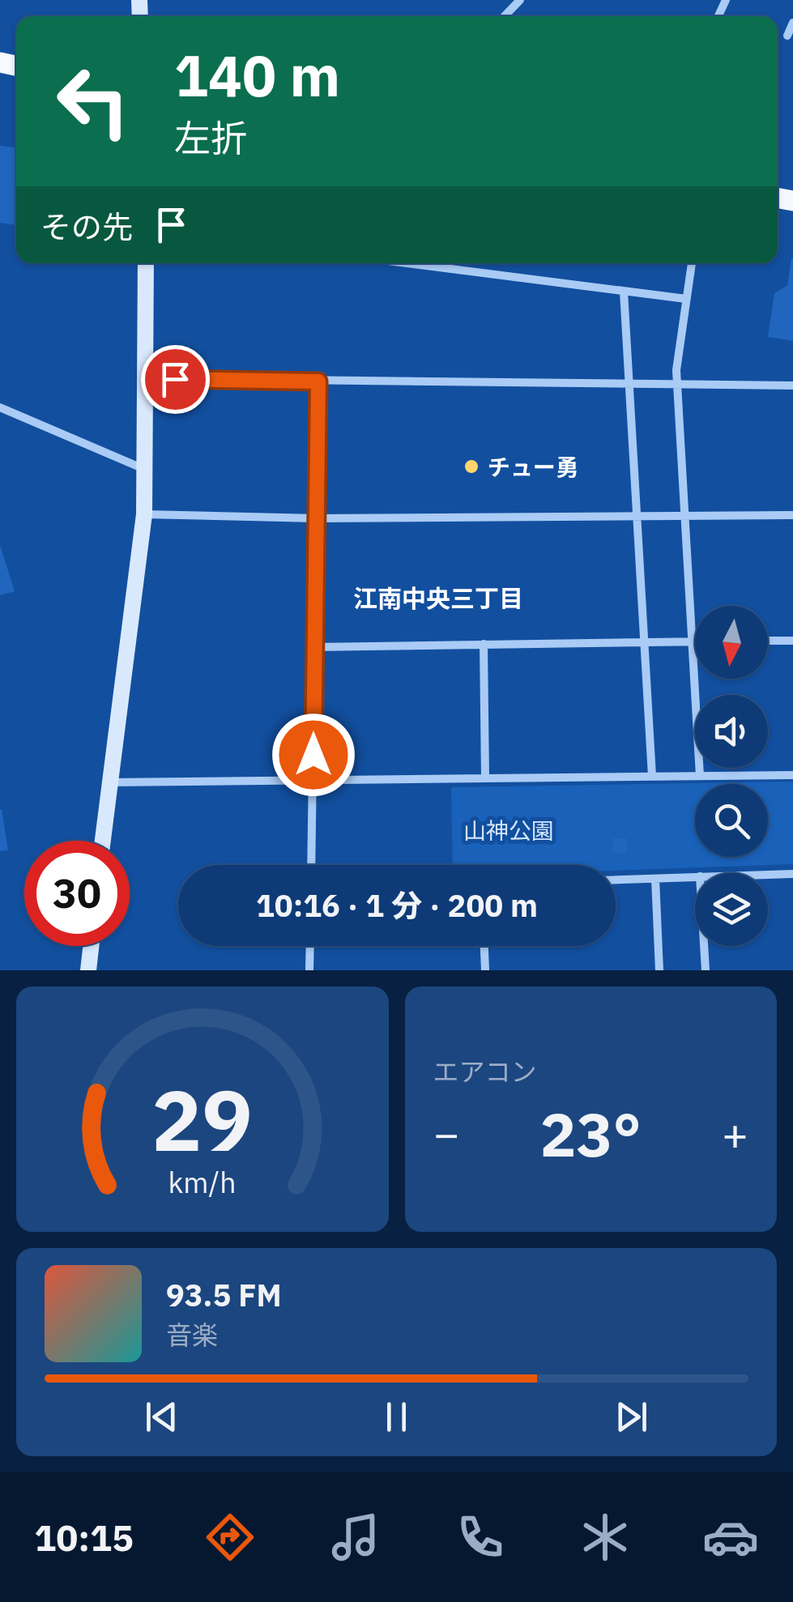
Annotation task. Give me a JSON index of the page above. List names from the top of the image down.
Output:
{
  "districts": ["江南中央三丁目"],
  "parks": ["山神公園"],
  "places": ["チュー勇"],
  "north": "bottom",
  "page": {
    "turn": ["140 m", "左折"],
    "then": "その先",
    "limit": "30",
    "trip": "10:16 · 1 分 · 200 m",
    "tile": "エアコン",
    "heat": ["−", "23°", "+"],
    "song": ["93.5 FM", "音楽"],
    "tabs": "10:15",
    "gauge": ["29", "km/h"]
  }
}
